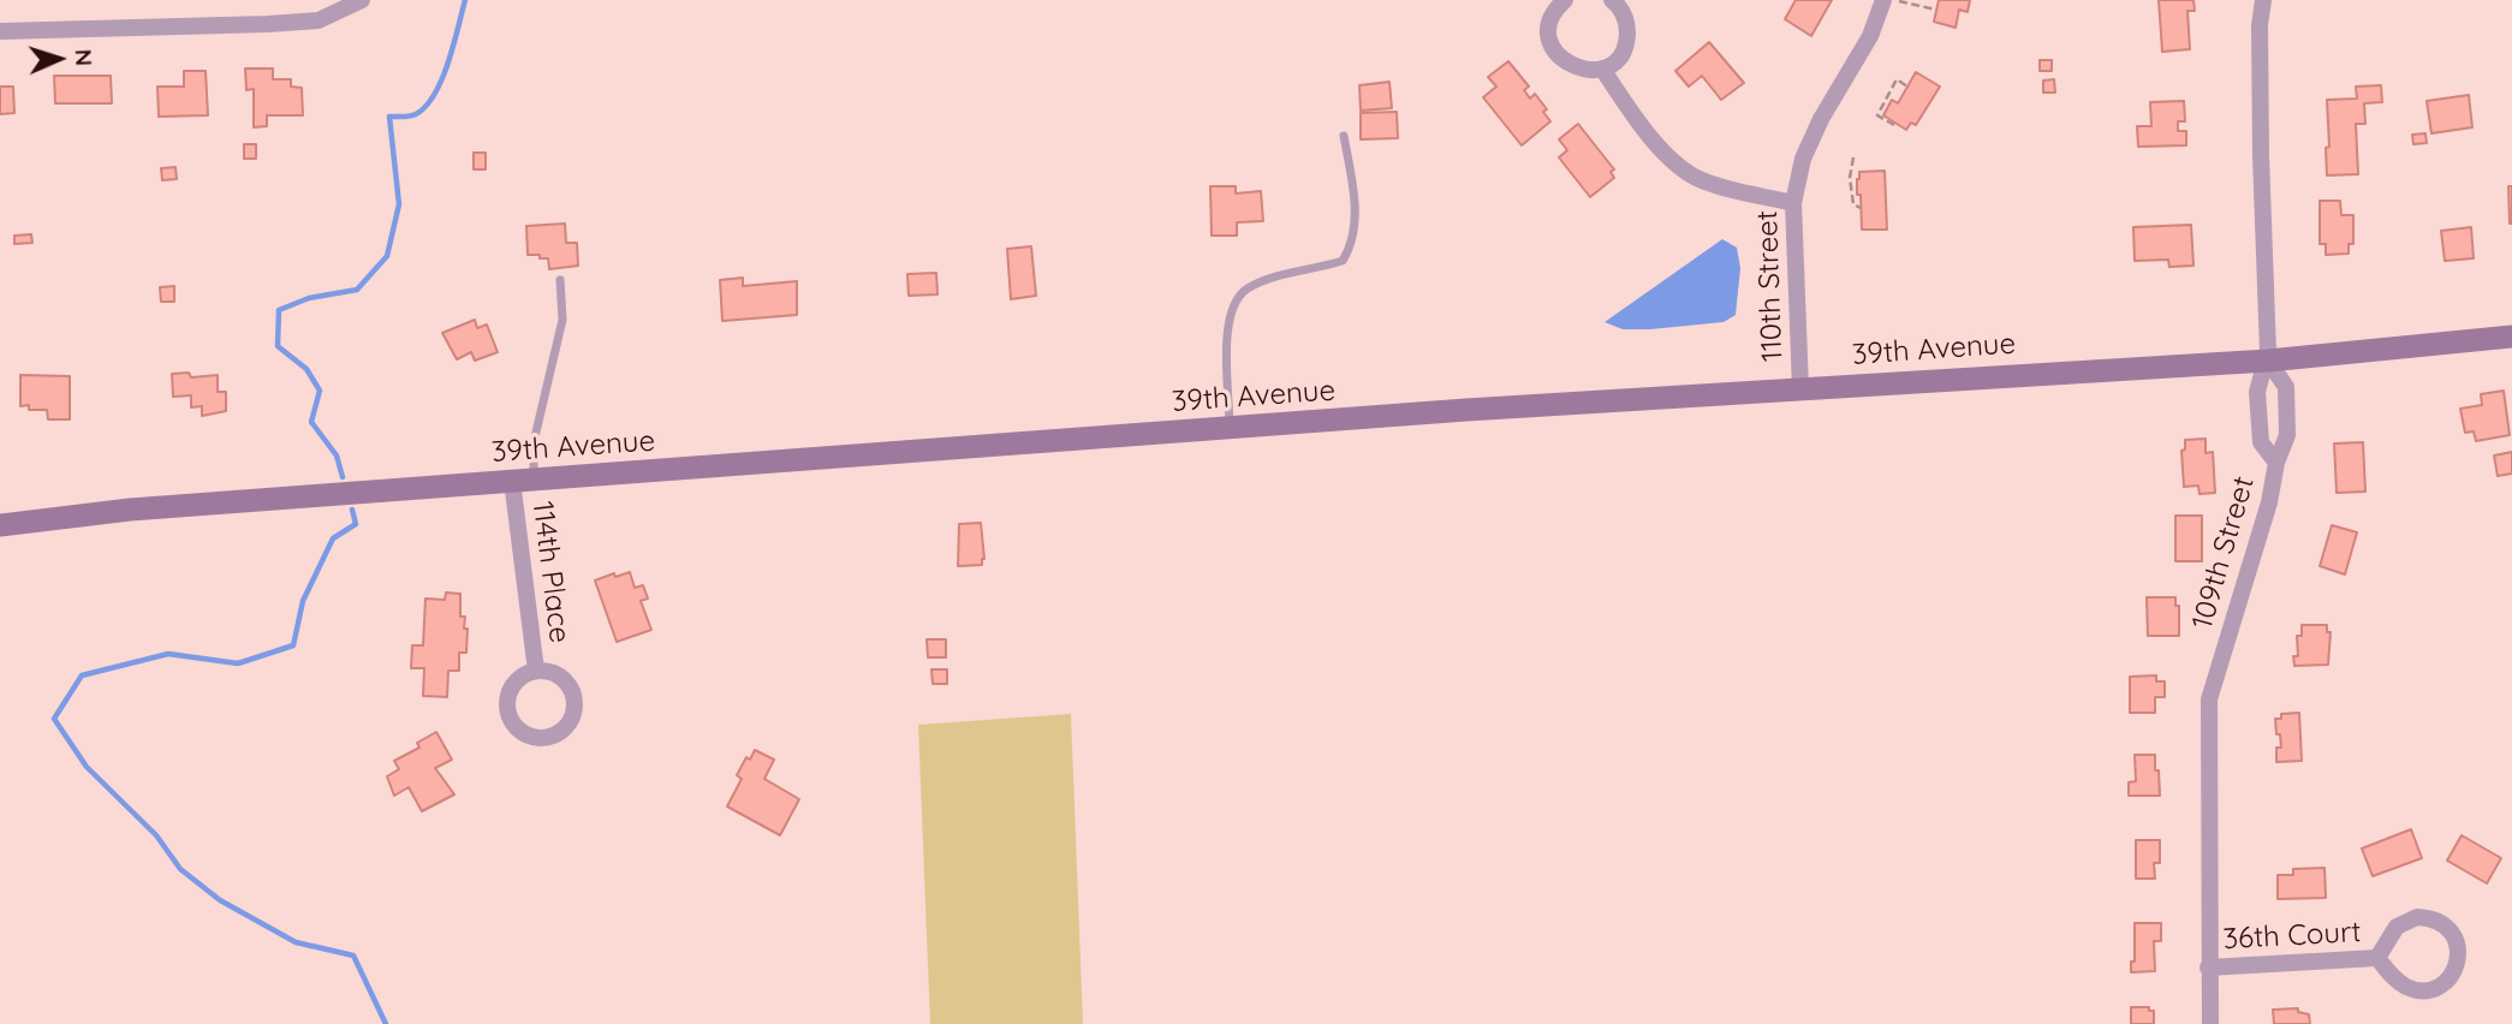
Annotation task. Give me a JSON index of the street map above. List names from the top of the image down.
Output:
{
  "streets": {
    "main road": ["39th Avenue"],
    "street": [
      "110th Street",
      "109th Street",
      "114th Place",
      "36th Court"
    ]
  },
  "crossings": [
    ["110th Street", "39th Avenue"],
    ["39th Avenue", "109th Street"],
    ["39th Avenue", "114th Place"],
    ["109th Street", "36th Court"]
  ],
  "north": "right"
}
